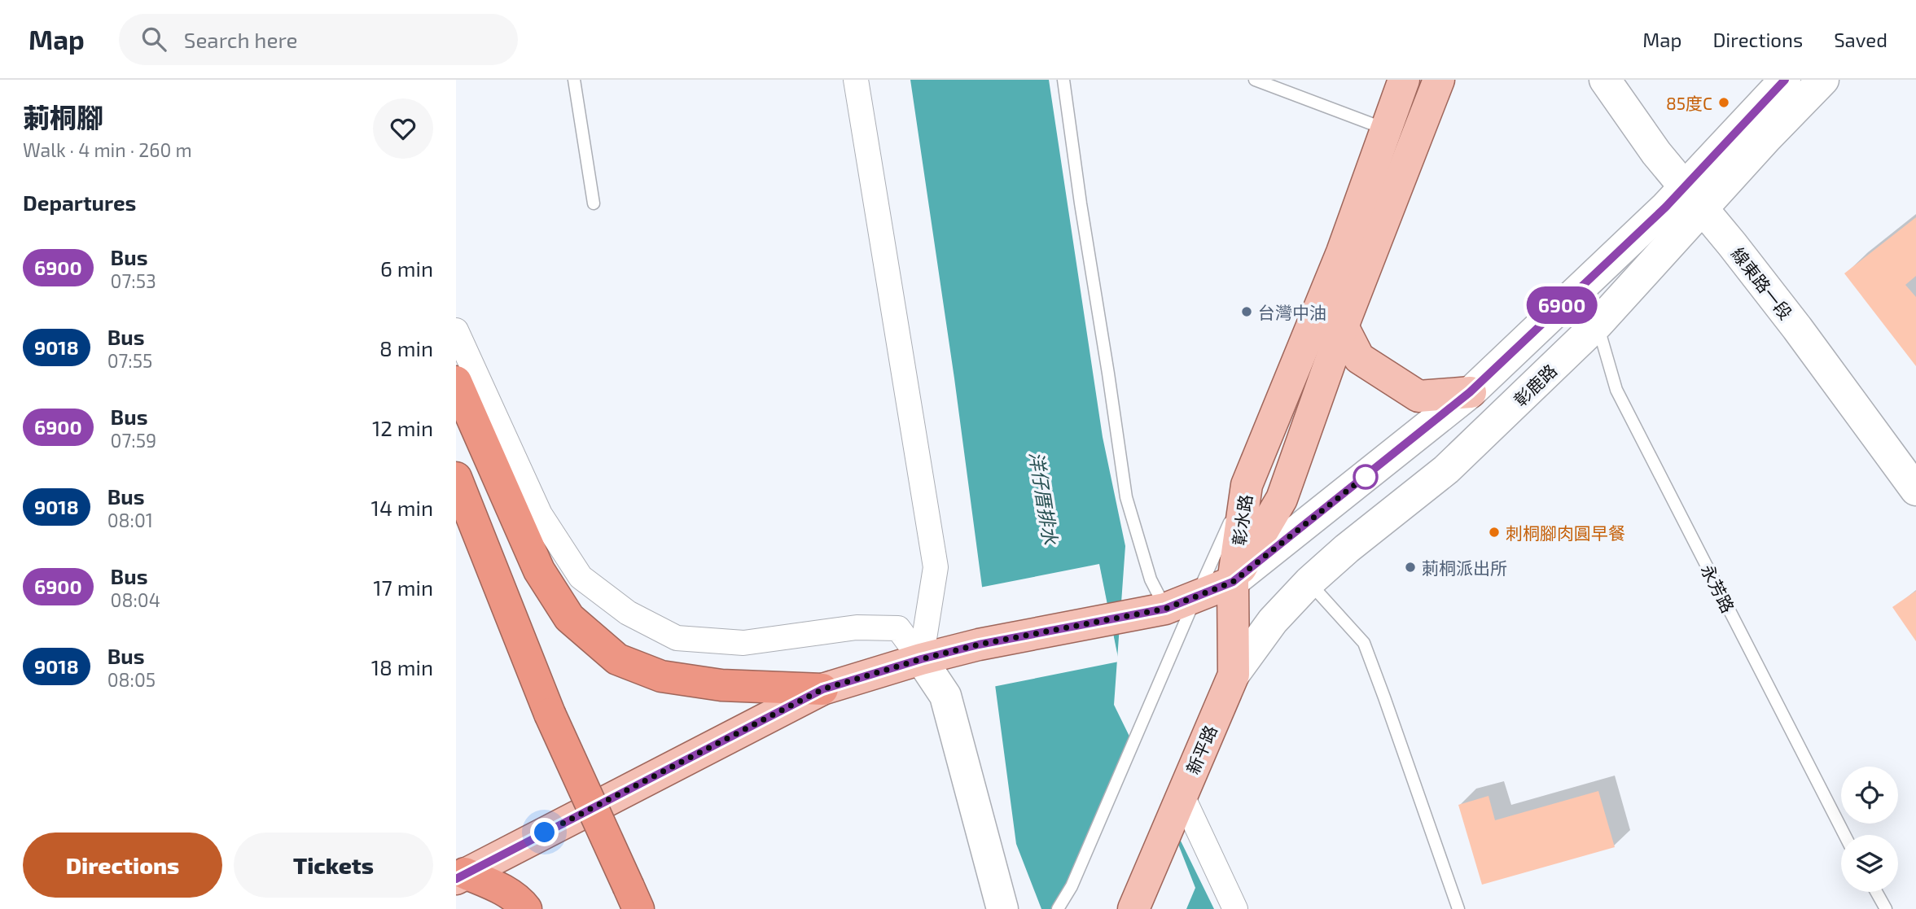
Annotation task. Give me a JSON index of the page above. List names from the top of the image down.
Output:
{
  "streets": {
    "main road": [
      "線東路一段",
      "彰鹿路",
      "彰水路",
      "新平路"
    ],
    "lane": ["永芳路"]
  },
  "crossings": [
    ["線東路一段", "彰鹿路"],
    ["彰鹿路", "彰水路"],
    ["彰鹿路", "永芳路"],
    ["彰鹿路", "新平路"],
    ["彰水路", "新平路"]
  ],
  "water": ["洋仔厝排水"],
  "places": [
    "85度C",
    "台灣中油",
    "刺桐腳肉圓早餐",
    "莿桐派出所"
  ],
  "lines": ["bus line 6900"],
  "page": {
    "header": "Map",
    "search": "Search here",
    "nav": ["Map", "Directions", "Saved"],
    "heading": [
      ["莿桐腳", "Walk · 4 min · 260 m"],
      "Departures"
    ],
    "on_map": "6900",
    "list": [
      {
        "mark": "6900",
        "name": "Bus",
        "note": "07:53",
        "value": "6 min"
      },
      {
        "mark": "9018",
        "name": "Bus",
        "note": "07:55",
        "value": "8 min"
      },
      {
        "mark": "6900",
        "name": "Bus",
        "note": "07:59",
        "value": "12 min"
      },
      {
        "mark": "9018",
        "name": "Bus",
        "note": "08:01",
        "value": "14 min"
      },
      {
        "mark": "6900",
        "name": "Bus",
        "note": "08:04",
        "value": "17 min"
      },
      {
        "mark": "9018",
        "name": "Bus",
        "note": "08:05",
        "value": "18 min"
      }
    ],
    "buttons": ["Directions", "Tickets"]
  }
}
